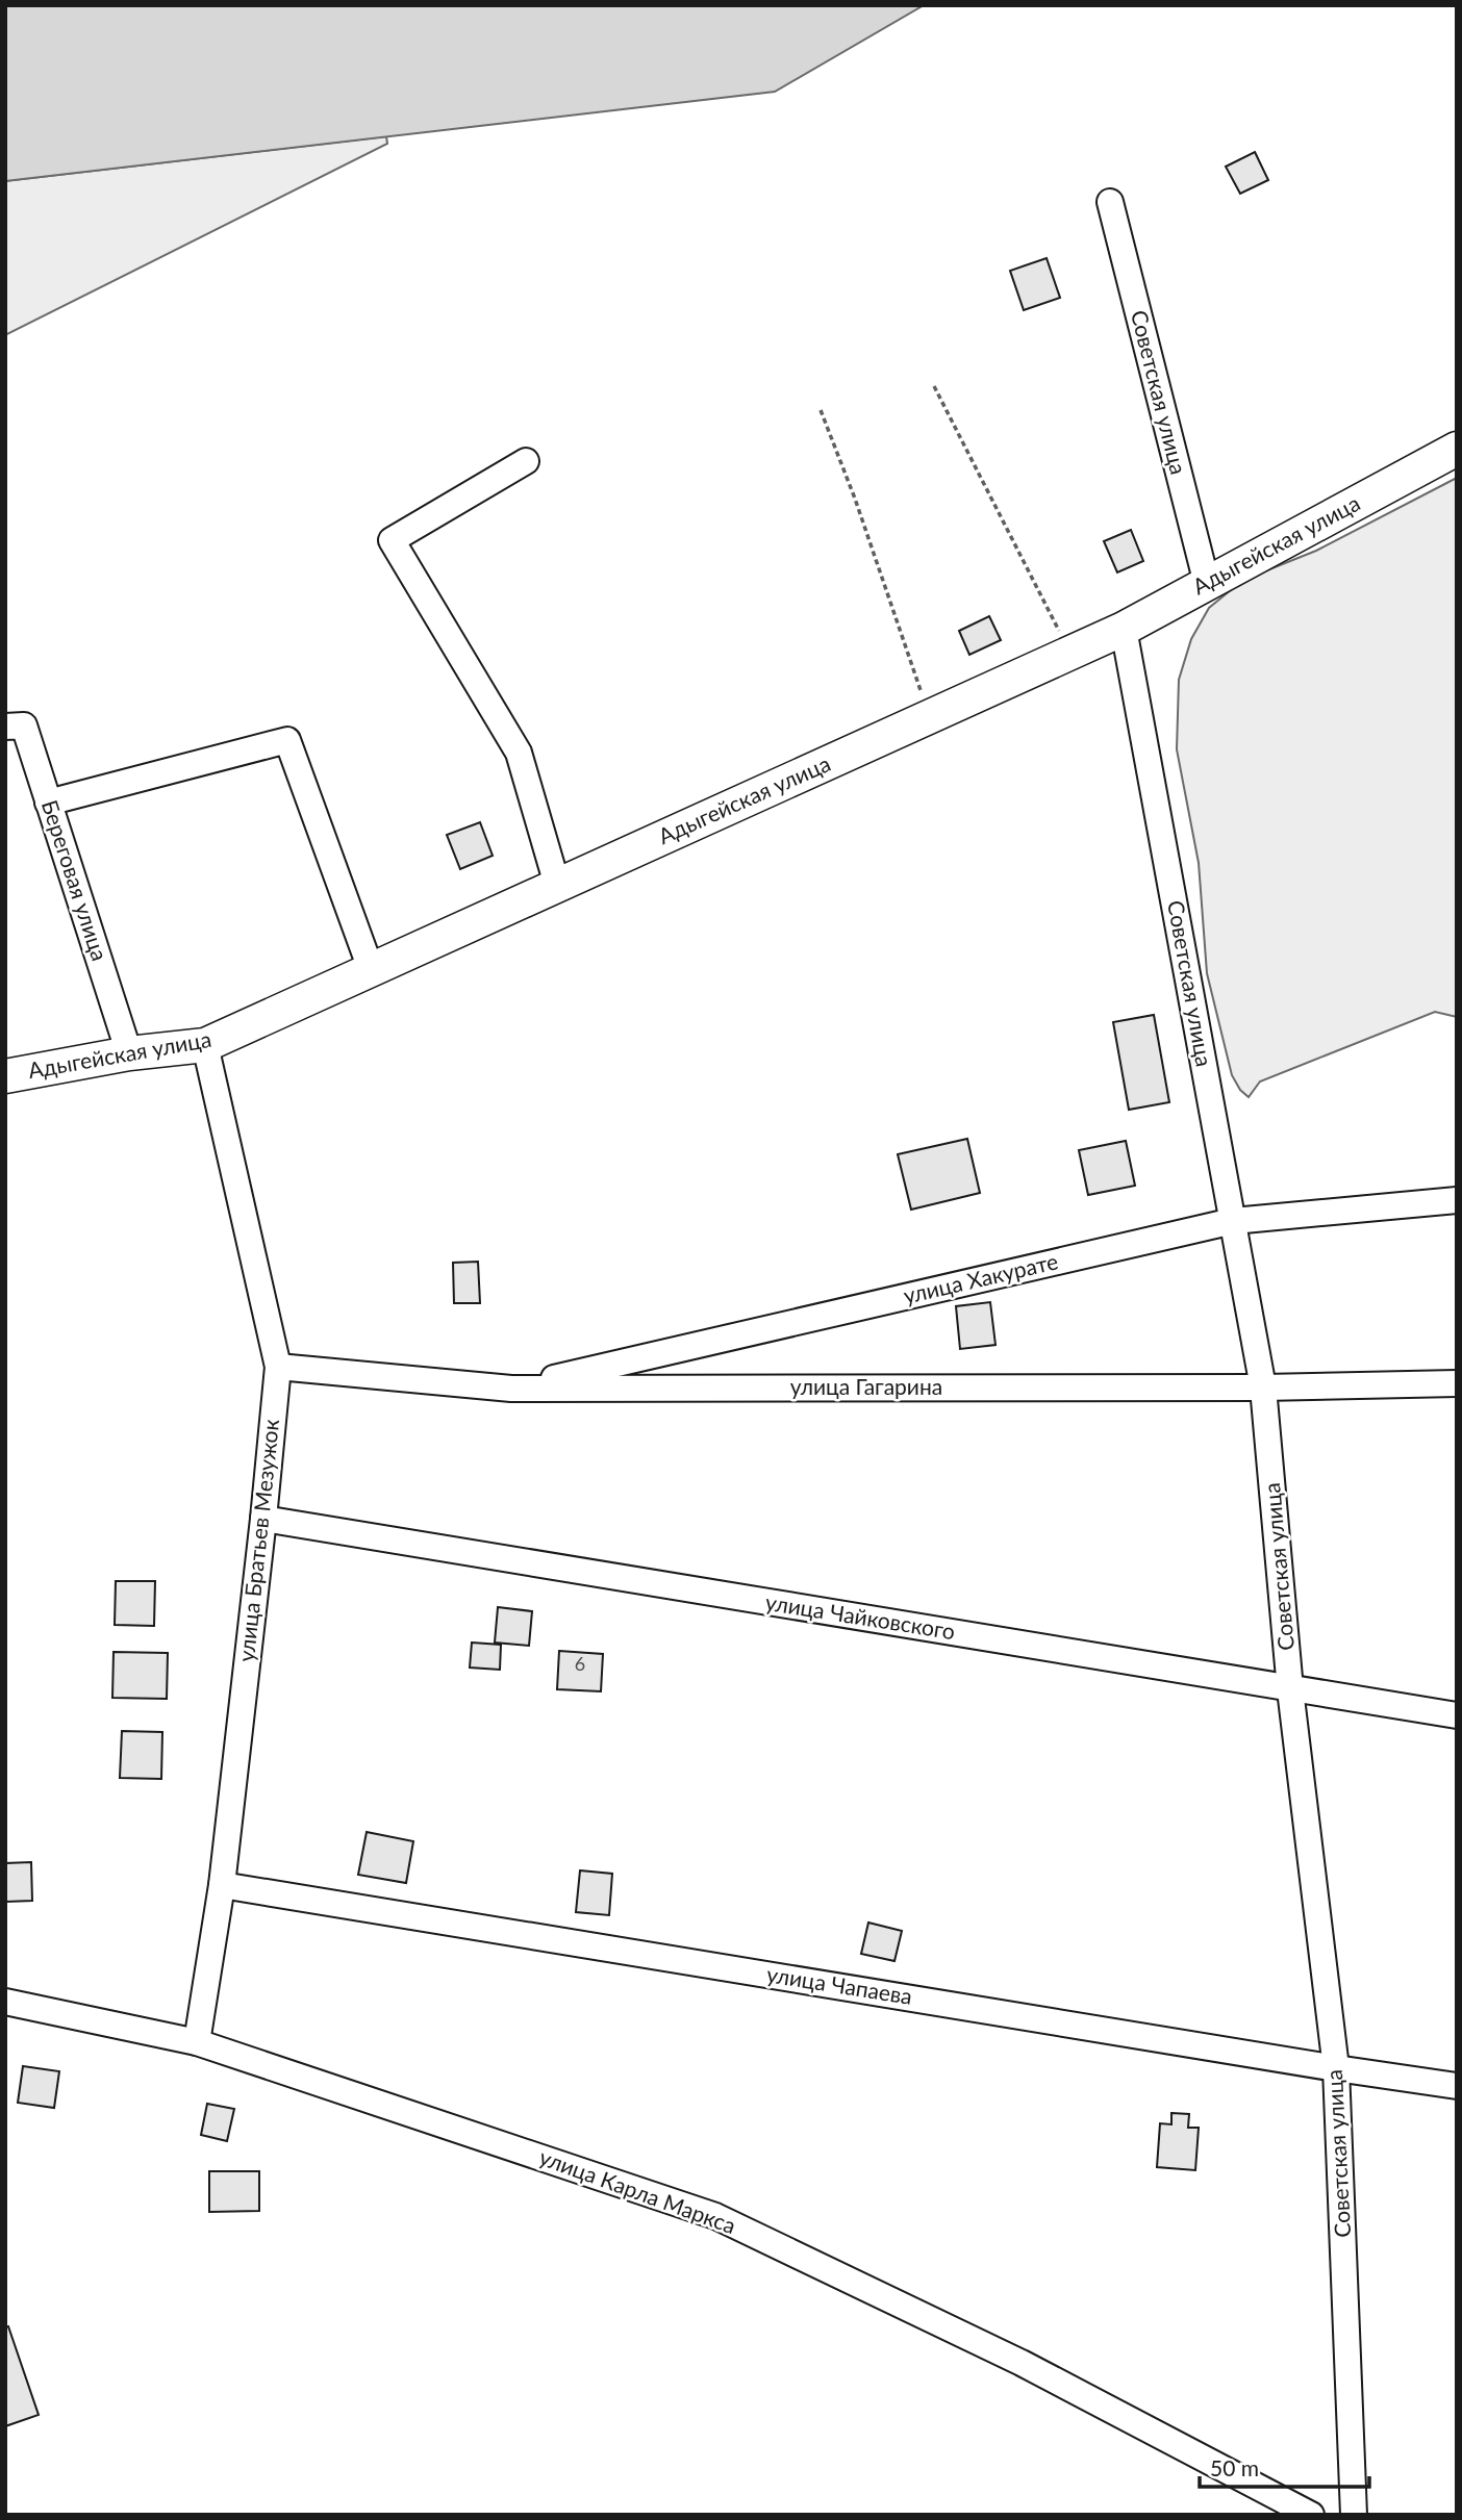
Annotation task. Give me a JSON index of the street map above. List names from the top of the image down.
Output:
{
  "streets": {
    "main road": ["Адыгейская улица"],
    "street": [
      "Советская улица",
      "Береговая улица",
      "улица Хакурате",
      "улица Гагарина",
      "улица Братьев Мезужок",
      "улица Чайковского",
      "улица Чапаева",
      "улица Карла Маркса"
    ]
  },
  "crossings": [
    ["Советская улица", "Адыгейская улица"],
    ["Советская улица", "улица Хакурате"],
    ["Советская улица", "улица Гагарина"],
    ["Советская улица", "улица Чайковского"],
    ["Советская улица", "улица Чапаева"],
    ["Адыгейская улица", "Береговая улица"],
    ["Адыгейская улица", "улица Братьев Мезужок"],
    ["улица Хакурате", "улица Гагарина"],
    ["улица Гагарина", "улица Братьев Мезужок"],
    ["улица Братьев Мезужок", "улица Чайковского"],
    ["улица Братьев Мезужок", "улица Чапаева"],
    ["улица Братьев Мезужок", "улица Карла Маркса"]
  ],
  "house_numbers": ["6"],
  "scale_bar": "50 m"
}
